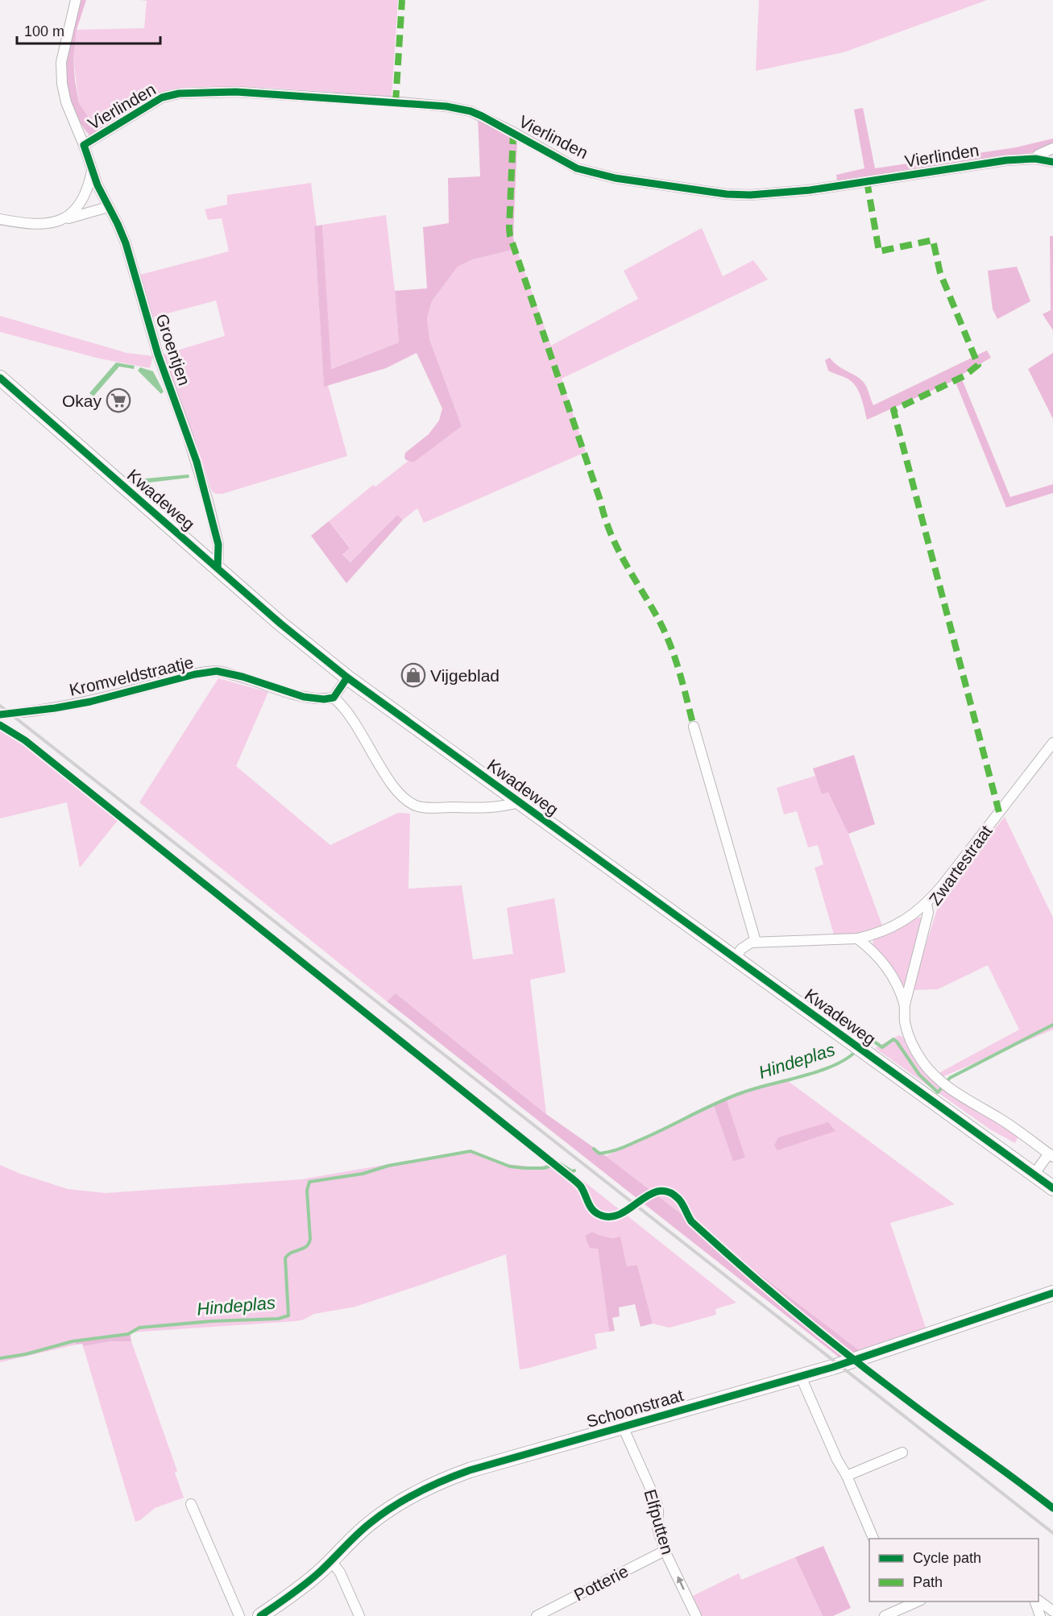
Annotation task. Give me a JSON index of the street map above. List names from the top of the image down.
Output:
{
  "streets": {
    "main road": ["Kwadeweg", "Schoonstraat"],
    "street": [
      "Vierlinden",
      "Groentjen",
      "Kromveldstraatje",
      "Zwartestraat",
      "Elfputten",
      "Potterie"
    ]
  },
  "crossings": [
    ["Vierlinden", "Groentjen"],
    ["Groentjen", "Kwadeweg"],
    ["Kwadeweg", "Kromveldstraatje"],
    ["Schoonstraat", "Elfputten"],
    ["Elfputten", "Potterie"]
  ],
  "one_way": ["Elfputten"],
  "water": ["Hindeplas"],
  "places": {
    "supermarket": ["Okay"],
    "shop": ["Vijgeblad"]
  },
  "legend": ["Cycle path", "Path"],
  "scale_bar": "100 m"
}
